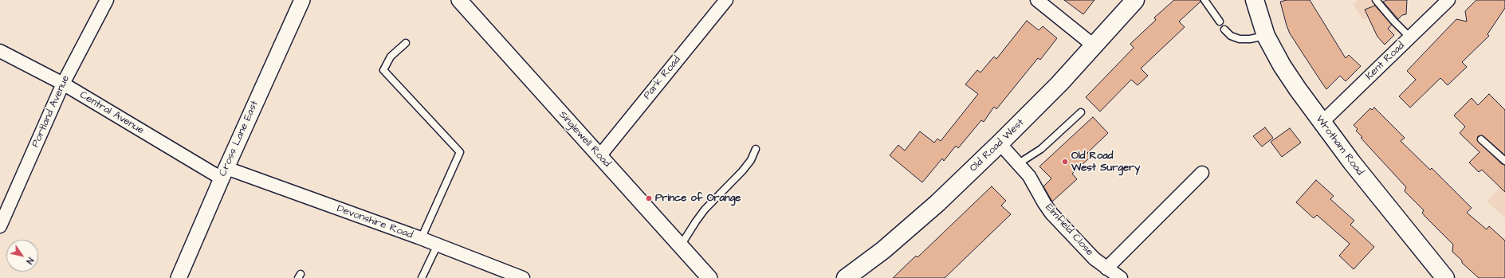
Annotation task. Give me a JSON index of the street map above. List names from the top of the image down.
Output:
{
  "streets": {
    "main road": ["Old Road West", "Wrotham Road"],
    "street": [
      "Kent Road",
      "Park Road",
      "Portland Avenue",
      "Central Avenue",
      "Cross Lane East",
      "Singlewell Road",
      "Devonshire Road",
      "Elmfield Close"
    ]
  },
  "crossings": [
    ["Kent Road", "Wrotham Road"],
    ["Park Road", "Singlewell Road"],
    ["Portland Avenue", "Central Avenue"],
    ["Central Avenue", "Cross Lane East"],
    ["Central Avenue", "Devonshire Road"],
    ["Cross Lane East", "Devonshire Road"],
    ["Old Road West", "Elmfield Close"]
  ],
  "places": ["Old Road West Surgery", "Prince of Orange"],
  "north": "bottom right"
}
